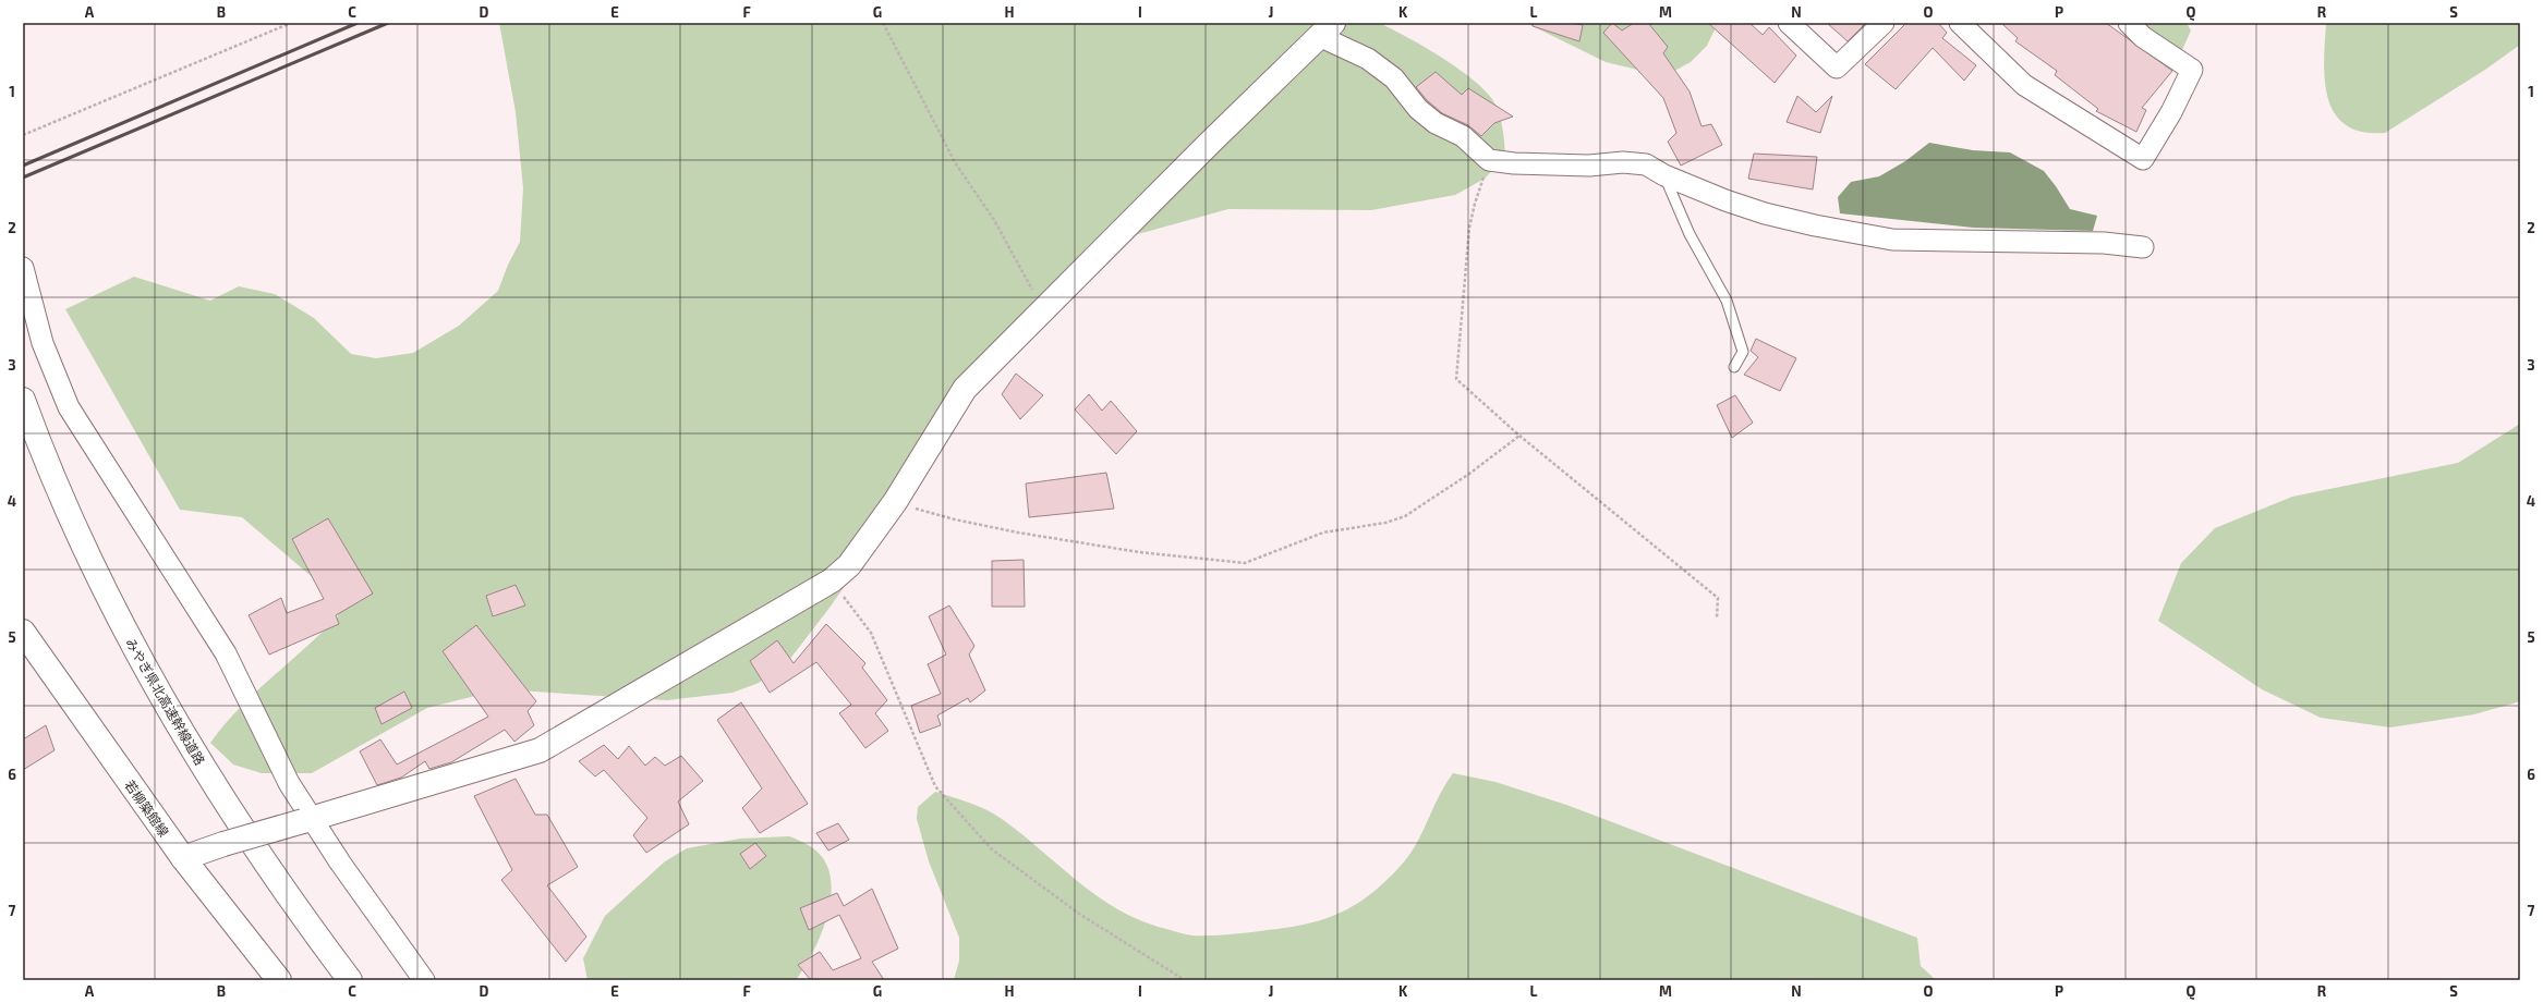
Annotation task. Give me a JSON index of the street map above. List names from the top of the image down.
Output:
{
  "streets": {
    "street": ["みやぎ県北高速幹線道路", "若柳築館線"]
  },
  "grid": {
    "columns": [
      "A",
      "B",
      "C",
      "D",
      "E",
      "F",
      "G",
      "H",
      "I",
      "J",
      "K",
      "L",
      "M",
      "N",
      "O",
      "P",
      "Q",
      "R",
      "S"
    ],
    "rows": [
      "1",
      "2",
      "3",
      "4",
      "5",
      "6",
      "7"
    ]
  }
}
